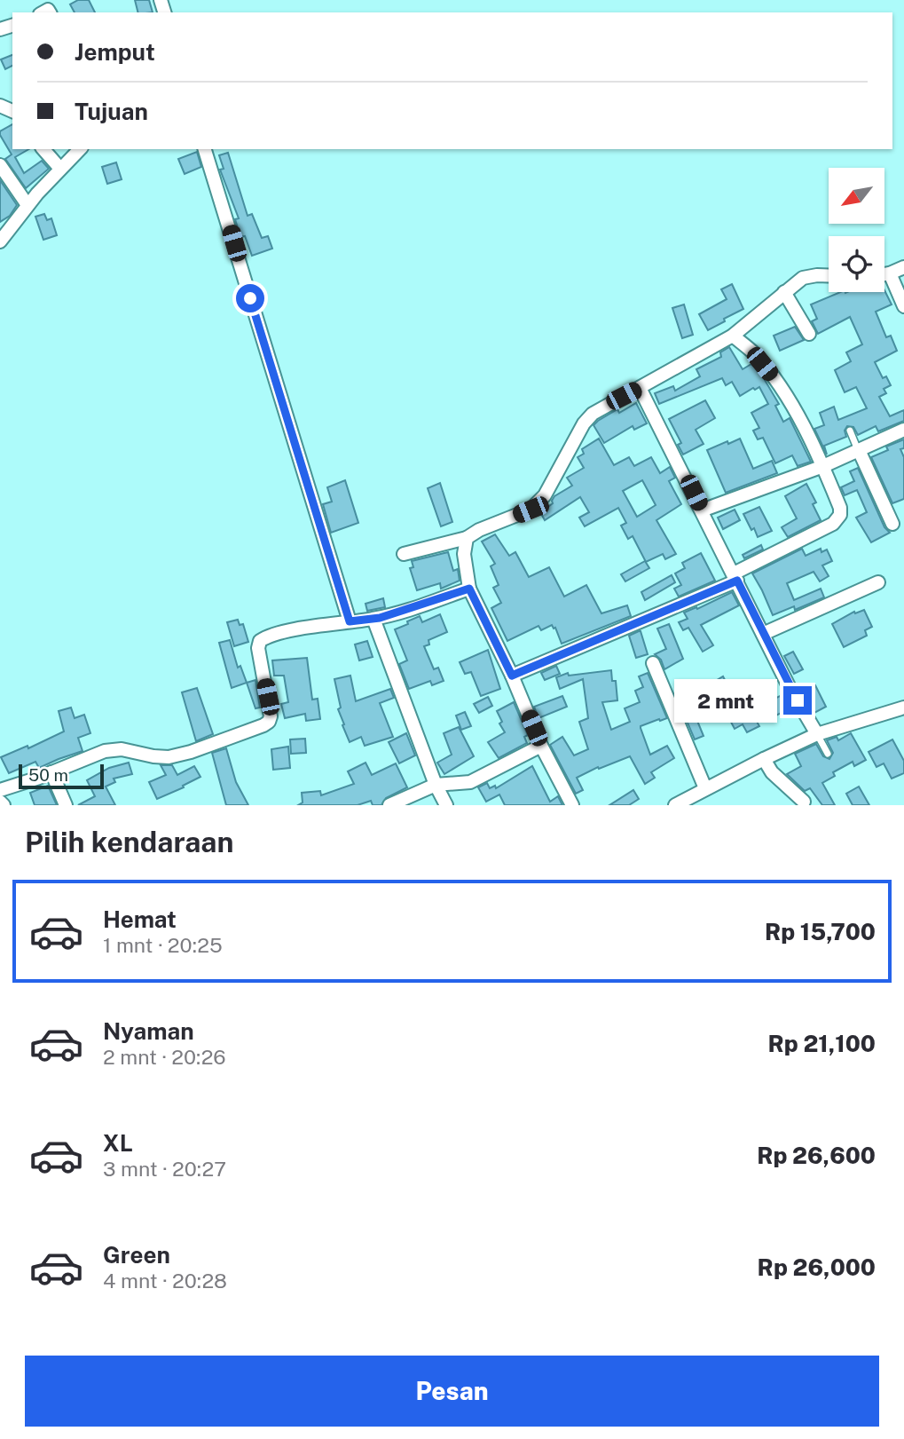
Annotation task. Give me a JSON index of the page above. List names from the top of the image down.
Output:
{
  "scale_bar": "50 m",
  "north": "bottom left",
  "page": {
    "banner": ["Jemput", "Tujuan"],
    "bubble": "2 mnt",
    "scale": "50 m",
    "heading": "Pilih kendaraan",
    "list": [
      {
        "name": "Hemat",
        "note": "1 mnt · 20:25",
        "value": "Rp 15,700"
      },
      {
        "name": "Nyaman",
        "note": "2 mnt · 20:26",
        "value": "Rp 21,100"
      },
      {
        "name": "XL",
        "note": "3 mnt · 20:27",
        "value": "Rp 26,600"
      },
      {
        "name": "Green",
        "note": "4 mnt · 20:28",
        "value": "Rp 26,000"
      }
    ],
    "buttons": "Pesan"
  }
}
